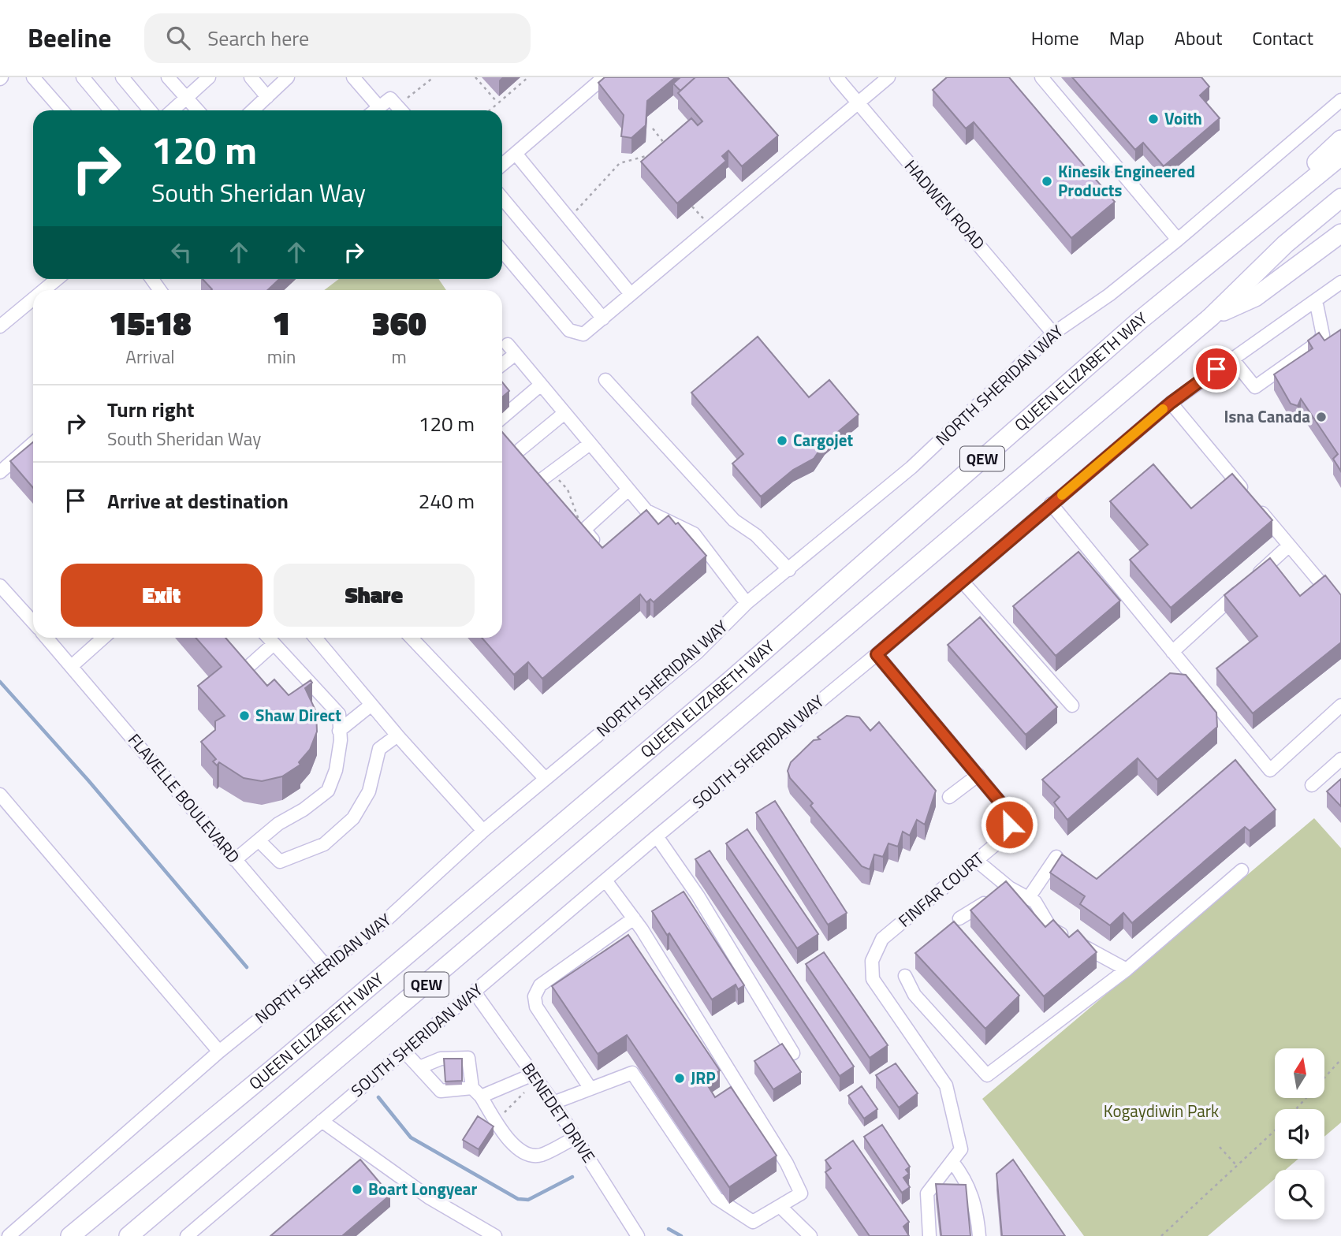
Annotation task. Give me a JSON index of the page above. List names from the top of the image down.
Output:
{
  "streets": {
    "highway": ["QUEEN ELIZABETH WAY", "QEW"],
    "street": [
      "HADWEN ROAD",
      "NORTH SHERIDAN WAY",
      "SOUTH SHERIDAN WAY",
      "FLAVELLE BOULEVARD",
      "FINFAR COURT",
      "BENEDET DRIVE"
    ]
  },
  "crossings": [
    ["HADWEN ROAD", "NORTH SHERIDAN WAY"],
    ["NORTH SHERIDAN WAY", "FLAVELLE BOULEVARD"],
    ["SOUTH SHERIDAN WAY", "FINFAR COURT"],
    ["SOUTH SHERIDAN WAY", "BENEDET DRIVE"]
  ],
  "parks": ["Kogaydiwin Park"],
  "places": [
    "Voith",
    "Kinesik Engineered Products",
    "Isna Canada",
    "Cargojet",
    "Shaw Direct",
    "JRP",
    "Boart Longyear"
  ],
  "north": "top",
  "page": {
    "header": "Beeline",
    "search": "Search here",
    "nav": [
      "Home",
      "Map",
      "About",
      "Contact"
    ],
    "turn": ["120 m", "South Sheridan Way"],
    "eta": [
      "15:18",
      "Arrival",
      "1",
      "min",
      "360",
      "m"
    ],
    "list": [
      {
        "name": "Turn right",
        "note": "South Sheridan Way",
        "value": "120 m"
      },
      {
        "name": "Arrive at destination",
        "value": "240 m"
      }
    ],
    "buttons": ["Exit", "Share"]
  }
}
